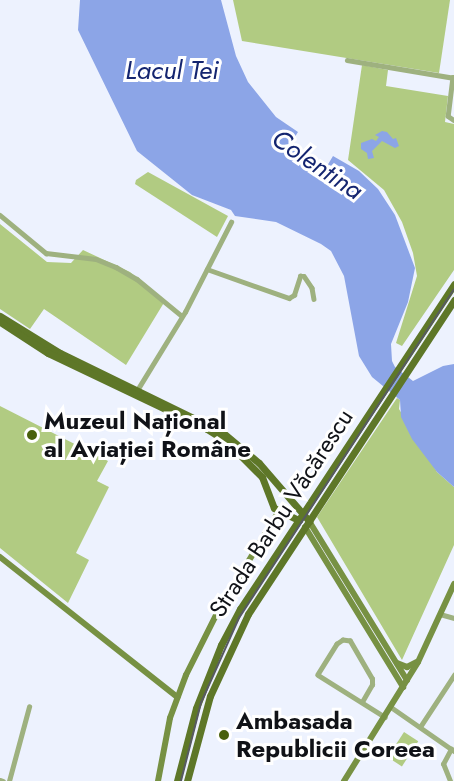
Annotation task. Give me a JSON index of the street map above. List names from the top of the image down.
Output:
{
  "streets": {
    "main road": ["Strada Barbu Văcărescu"]
  },
  "water": ["Lacul Tei", "Colentina"],
  "places": ["Muzeul Național al Aviației Române", "Ambasada Republicii Coreea"]
}
